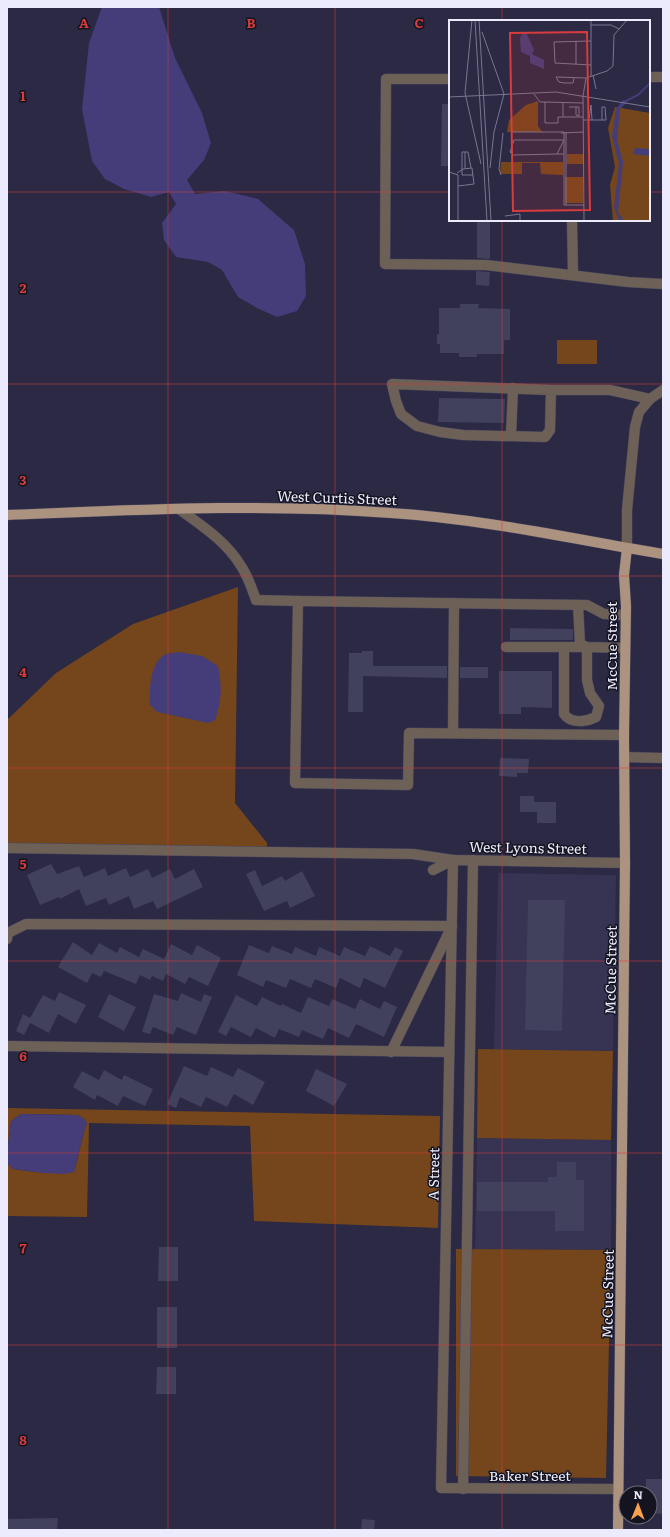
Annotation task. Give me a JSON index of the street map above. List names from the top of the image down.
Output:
{
  "streets": {
    "main road": ["West Curtis Street", "McCue Street"],
    "street": ["West Lyons Street", "A Street", "Baker Street"]
  },
  "crossings": [
    ["West Curtis Street", "McCue Street"],
    ["McCue Street", "West Lyons Street"],
    ["West Lyons Street", "A Street"],
    ["A Street", "Baker Street"]
  ],
  "north": "top",
  "grid": {
    "columns": ["A", "B", "C"],
    "rows": [
      "1",
      "2",
      "3",
      "4",
      "5",
      "6",
      "7",
      "8"
    ]
  }
}
